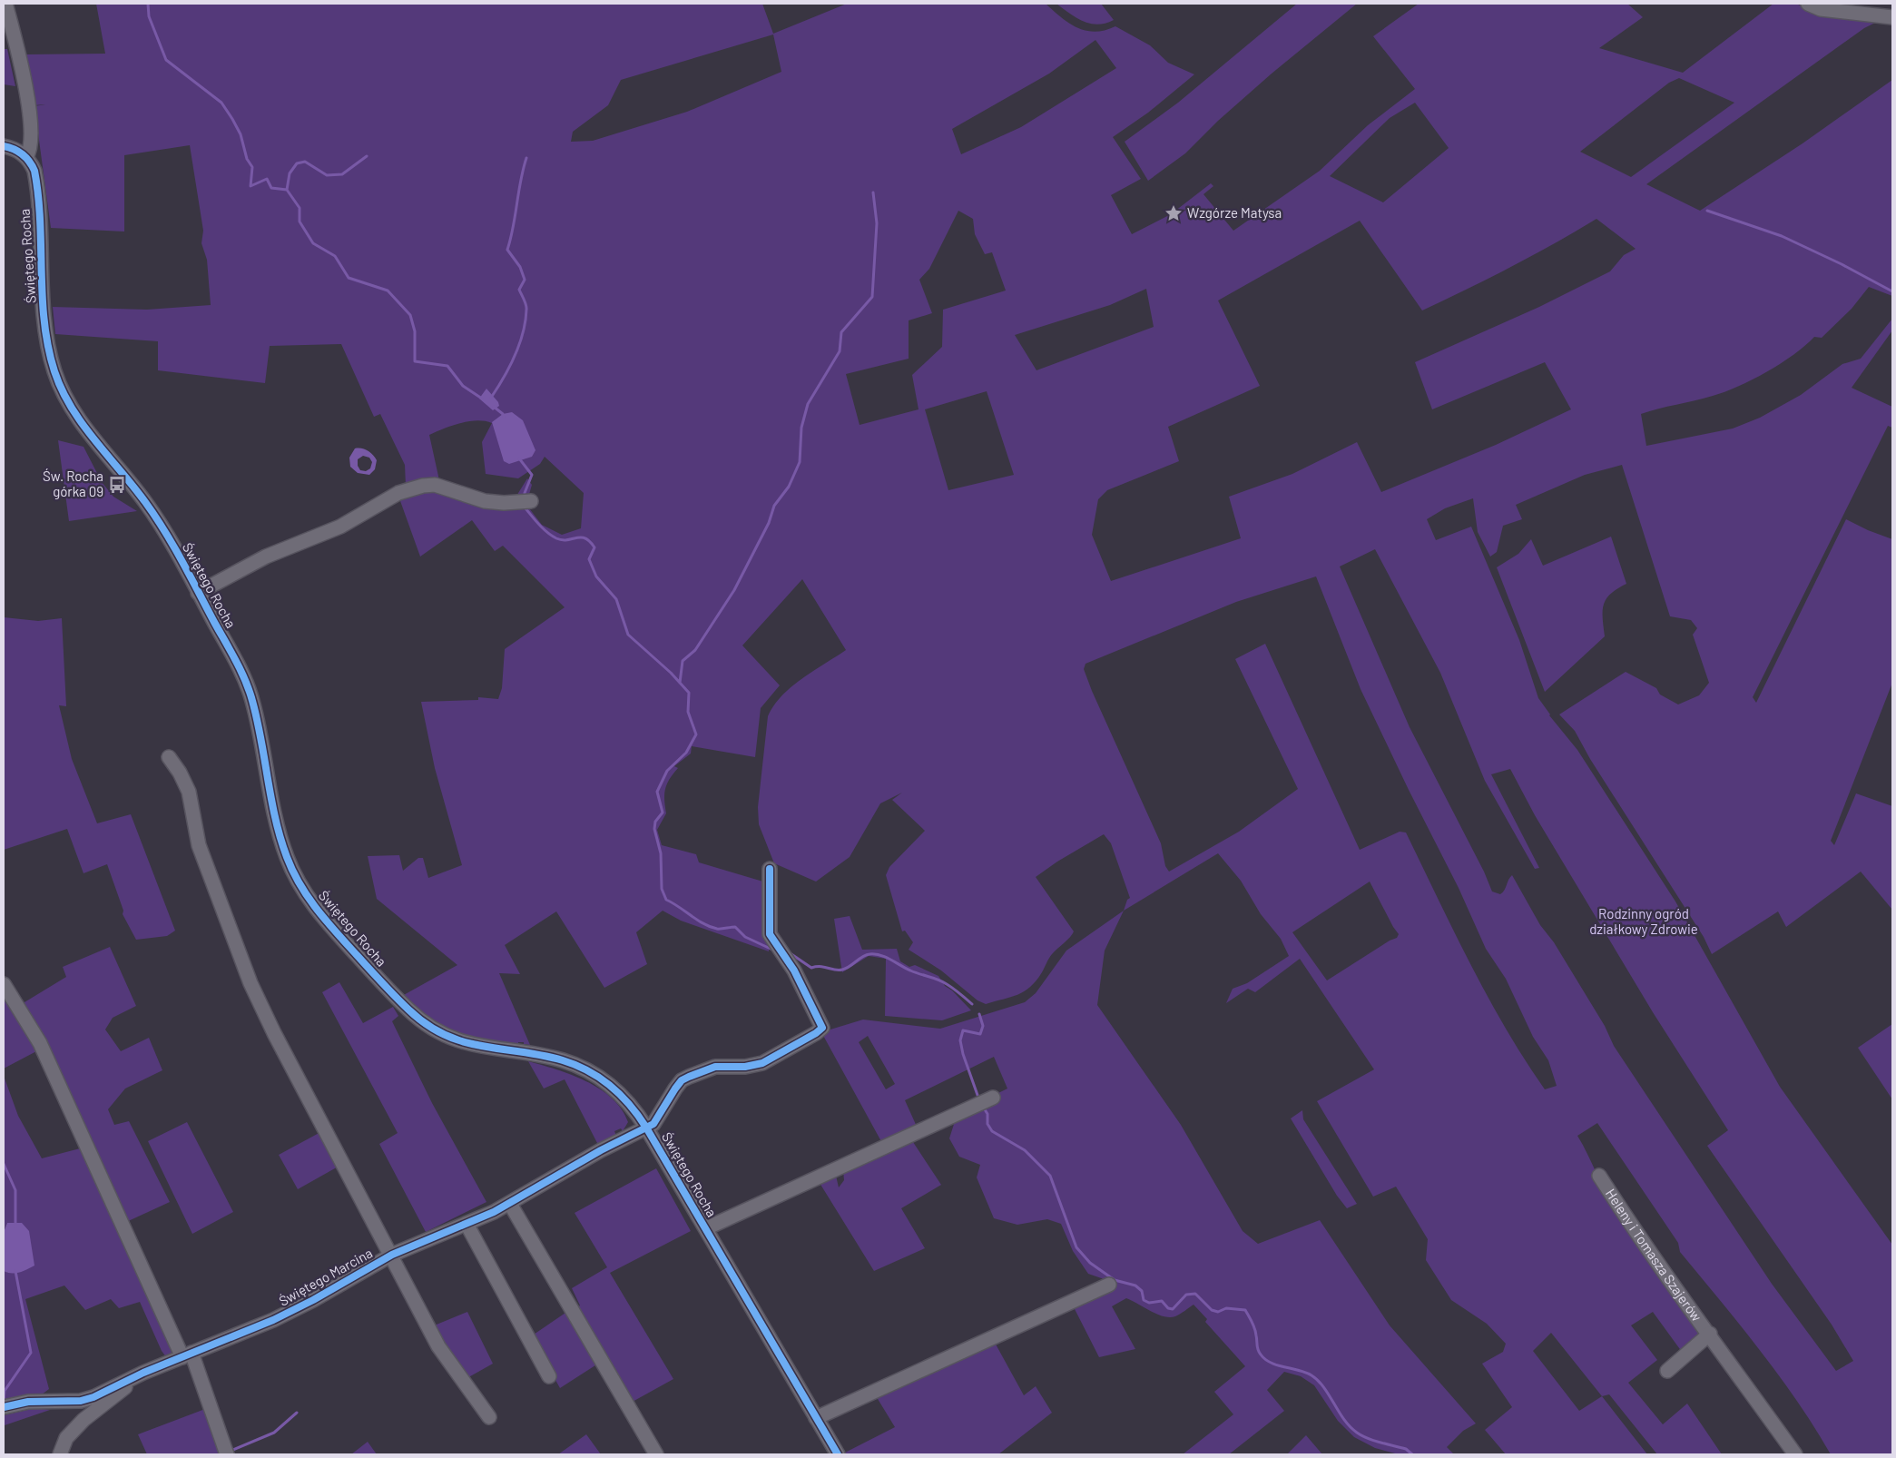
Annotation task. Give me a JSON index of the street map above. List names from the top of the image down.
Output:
{
  "streets": {
    "street": ["Świętego Rocha", "Heleny i Tomasza Szajerów", "Świętego Marcina"]
  },
  "crossings": [
    ["Świętego Rocha", "Świętego Marcina"]
  ],
  "parks": ["Rodzinny ogród działkowy Zdrowie"],
  "places": {
    "place": ["Wzgórze Matysa"],
    "bus stop": ["Św. Rocha górka 09"]
  }
}
